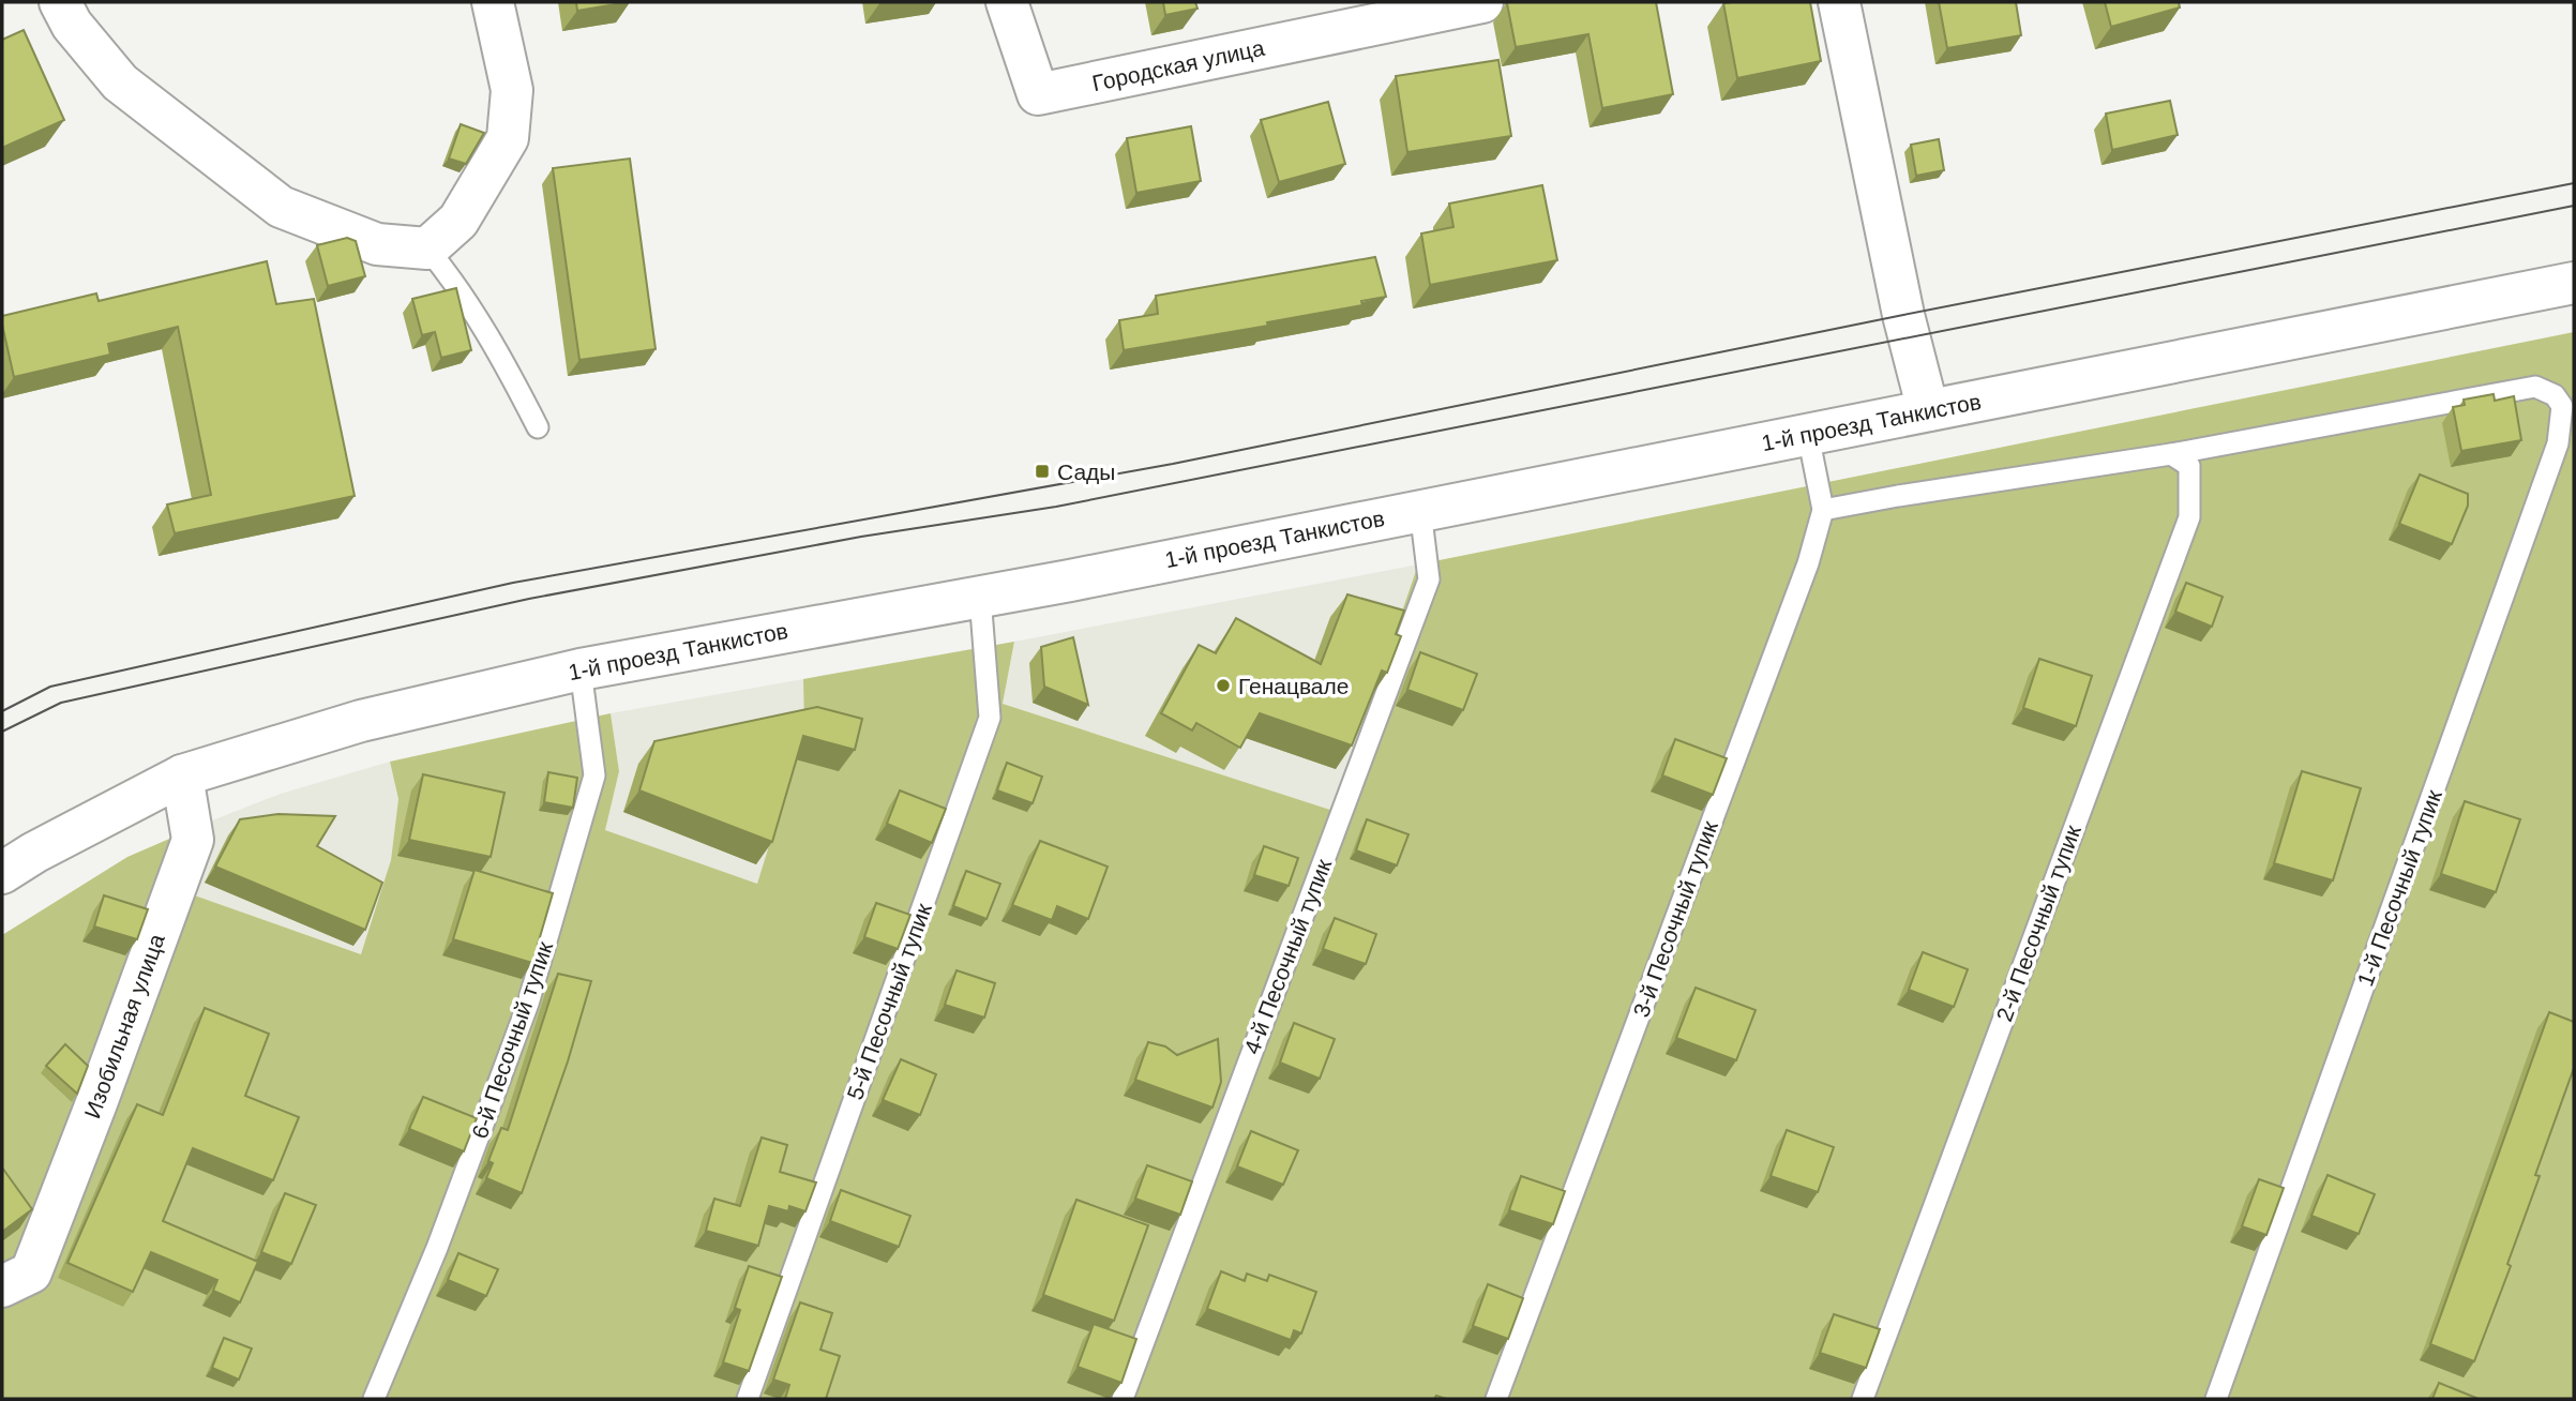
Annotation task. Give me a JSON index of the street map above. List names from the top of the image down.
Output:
{
  "streets": {
    "main road": ["Городская улица", "1-й проезд Танкистов", "Изобильная улица"],
    "lane": [
      "1-й Песочный тупик",
      "3-й Песочный тупик",
      "2-й Песочный тупик",
      "4-й Песочный тупик",
      "5-й Песочный тупик",
      "6-й Песочный тупик"
    ]
  },
  "crossings": [
    ["1-й проезд Танкистов", "3-й Песочный тупик"],
    ["1-й проезд Танкистов", "4-й Песочный тупик"],
    ["1-й проезд Танкистов", "5-й Песочный тупик"],
    ["1-й проезд Танкистов", "Изобильная улица"],
    ["1-й проезд Танкистов", "6-й Песочный тупик"],
    ["1-й Песочный тупик", "2-й Песочный тупик"]
  ],
  "places": {
    "transit": ["Сады"],
    "other": ["Генацвале"]
  }
}
